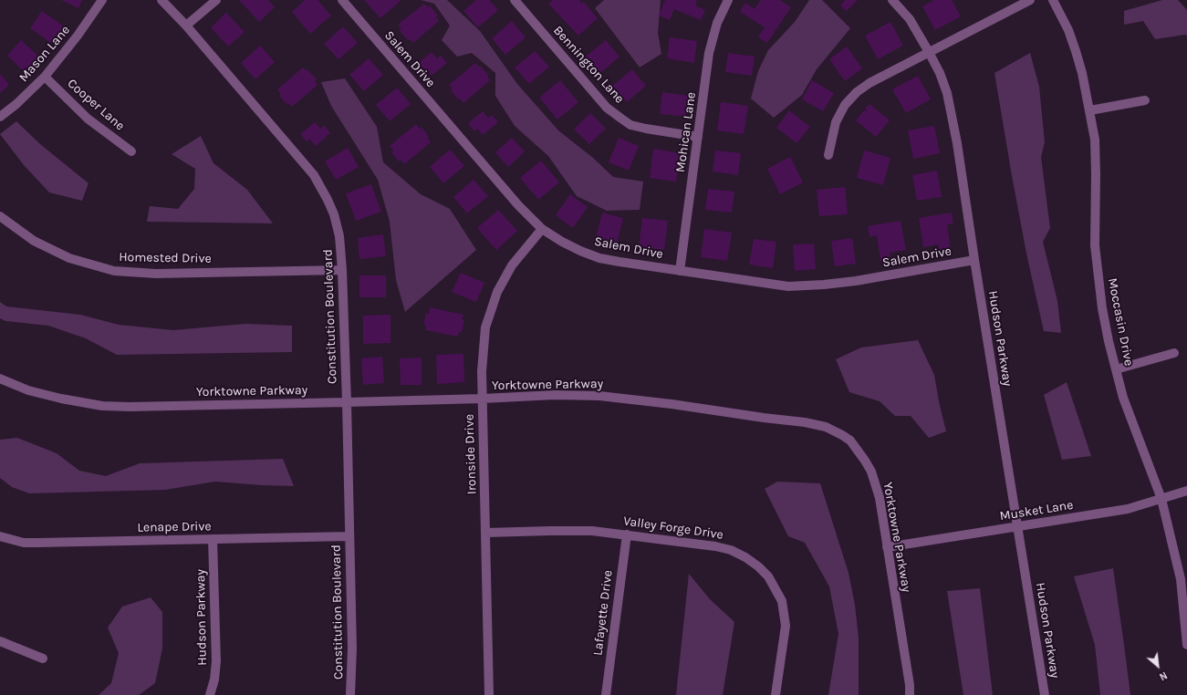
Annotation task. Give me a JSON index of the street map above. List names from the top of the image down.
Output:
{
  "streets": {
    "street": [
      "Mason Lane",
      "Salem Drive",
      "Bennington Lane",
      "Cooper Lane",
      "Mohican Lane",
      "Homested Drive",
      "Constitution Boulevard",
      "Moccasin Drive",
      "Hudson Parkway",
      "Yorktowne Parkway",
      "Ironside Drive",
      "Musket Lane",
      "Lenape Drive",
      "Valley Forge Drive",
      "Lafayette Drive"
    ]
  },
  "crossings": [
    ["Mason Lane", "Cooper Lane"],
    ["Salem Drive", "Mohican Lane"],
    ["Salem Drive", "Hudson Parkway"],
    ["Salem Drive", "Ironside Drive"],
    ["Bennington Lane", "Mohican Lane"],
    ["Homested Drive", "Constitution Boulevard"],
    ["Constitution Boulevard", "Yorktowne Parkway"],
    ["Constitution Boulevard", "Lenape Drive"],
    ["Moccasin Drive", "Musket Lane"],
    ["Hudson Parkway", "Musket Lane"],
    ["Hudson Parkway", "Lenape Drive"],
    ["Yorktowne Parkway", "Ironside Drive"],
    ["Yorktowne Parkway", "Musket Lane"],
    ["Ironside Drive", "Valley Forge Drive"],
    ["Valley Forge Drive", "Lafayette Drive"]
  ],
  "north": "bottom right"
}
